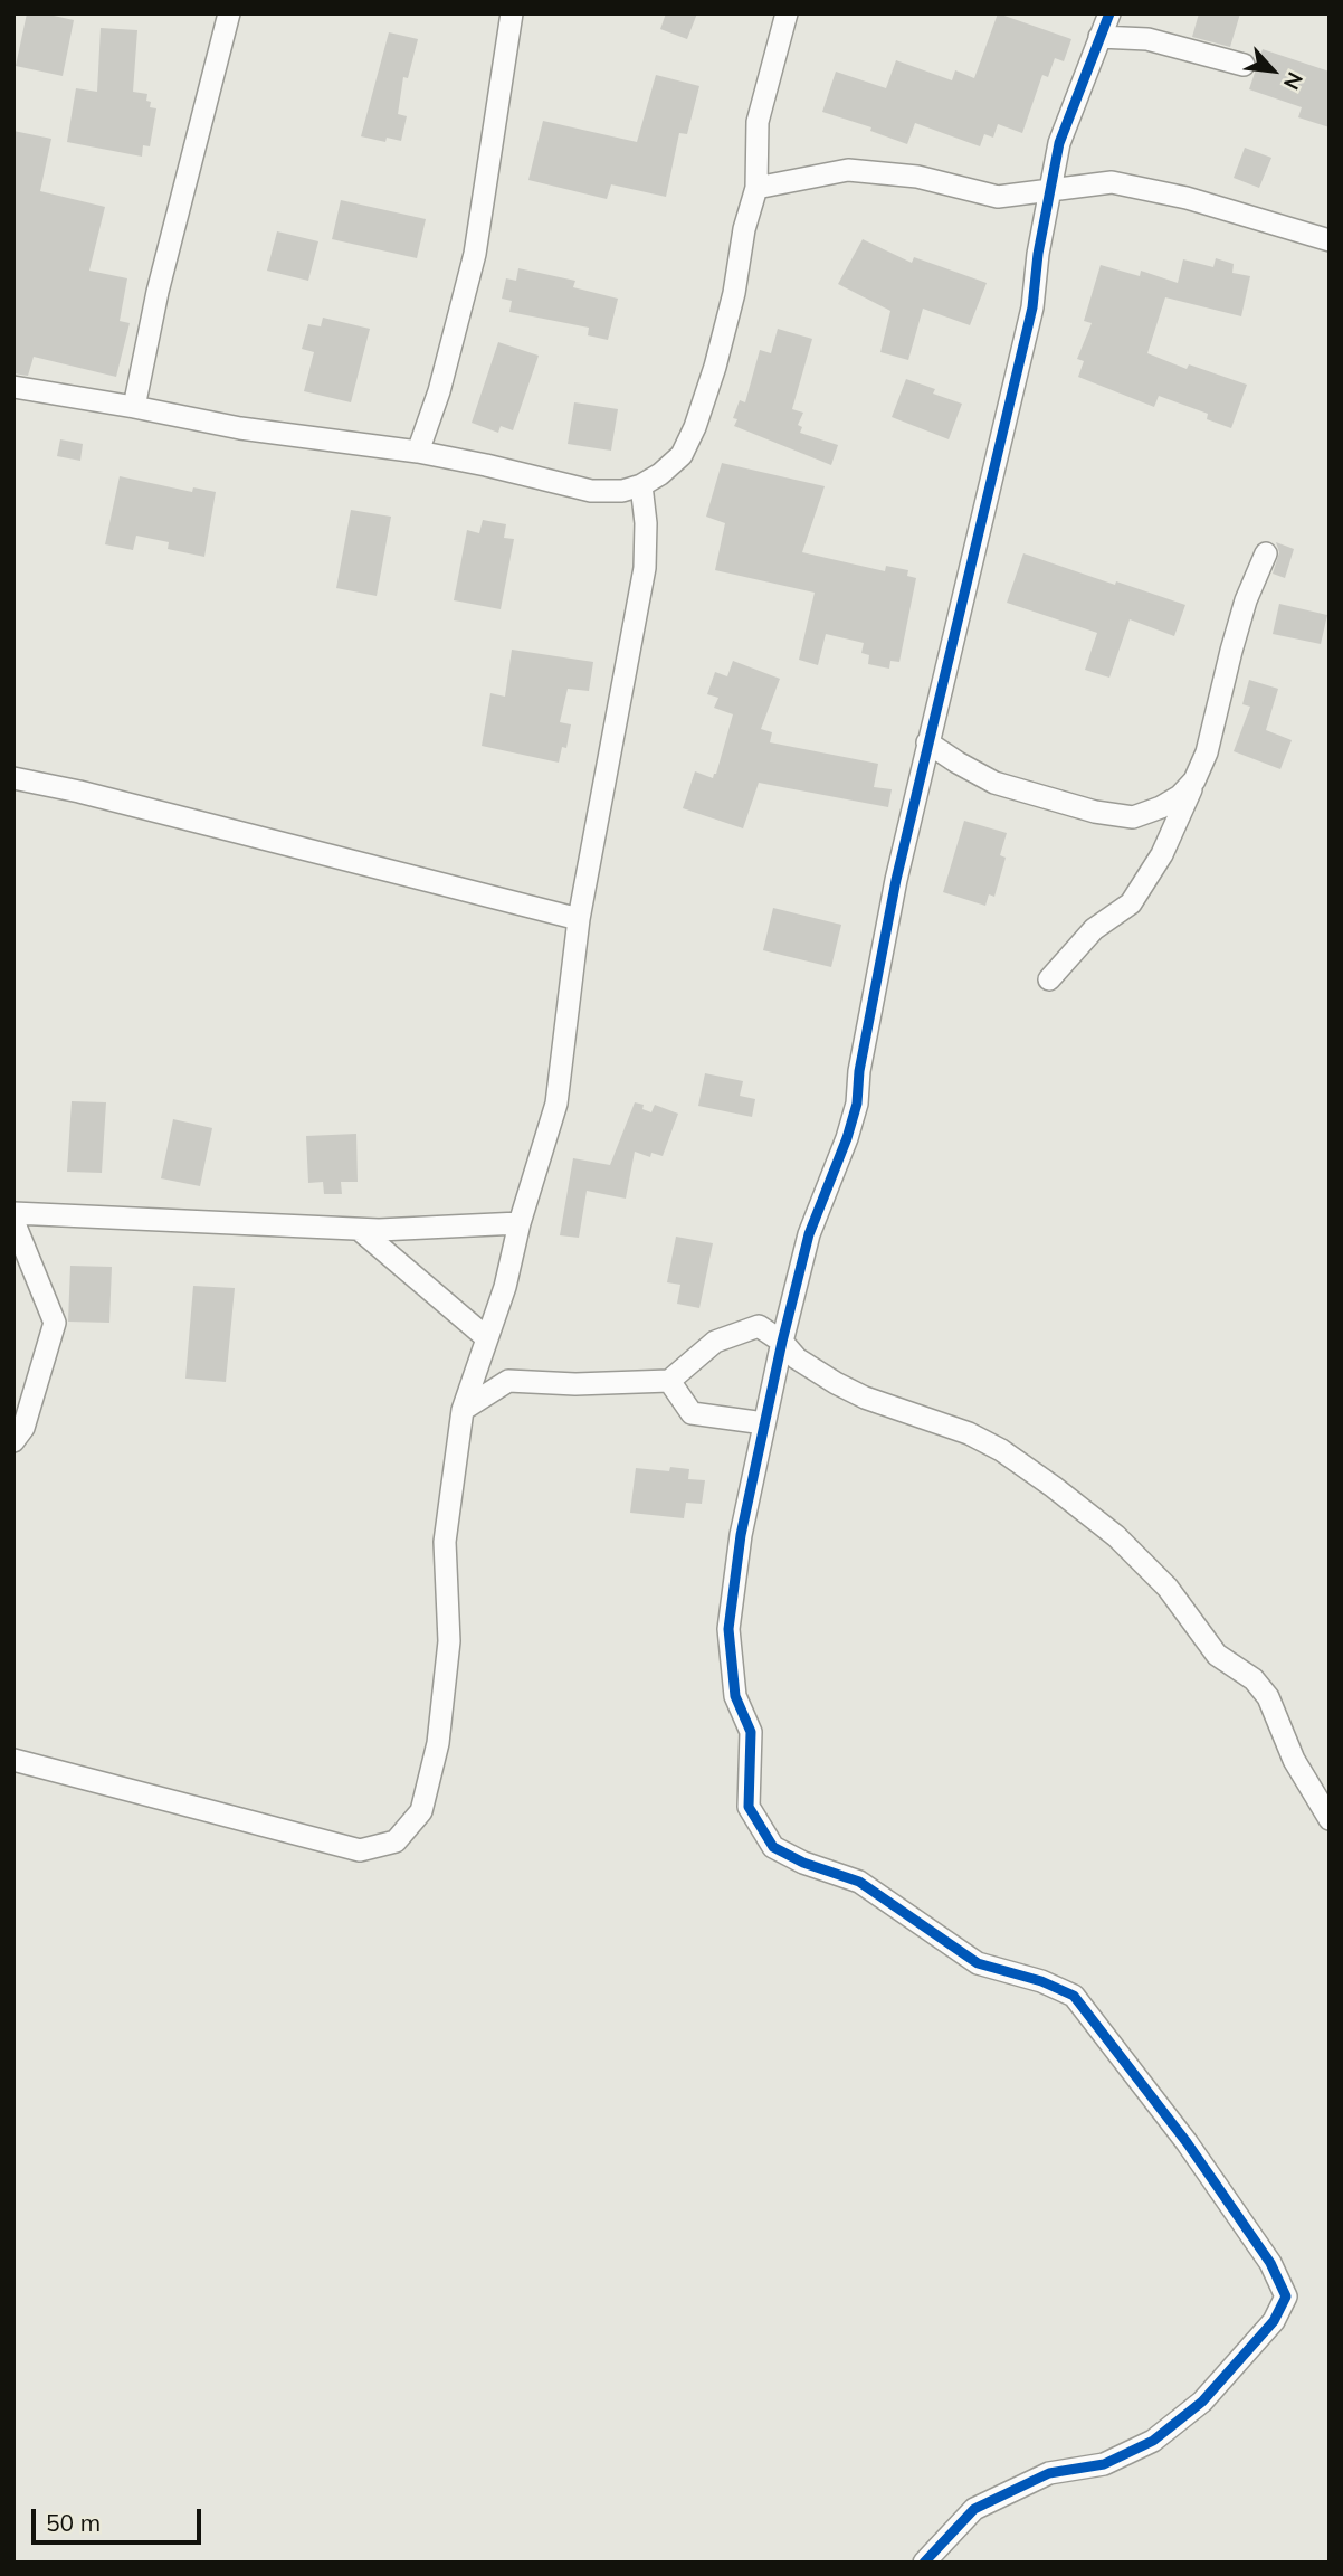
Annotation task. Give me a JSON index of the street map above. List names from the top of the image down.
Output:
{
  "scale_bar": "50 m",
  "north": "bottom right"
}
